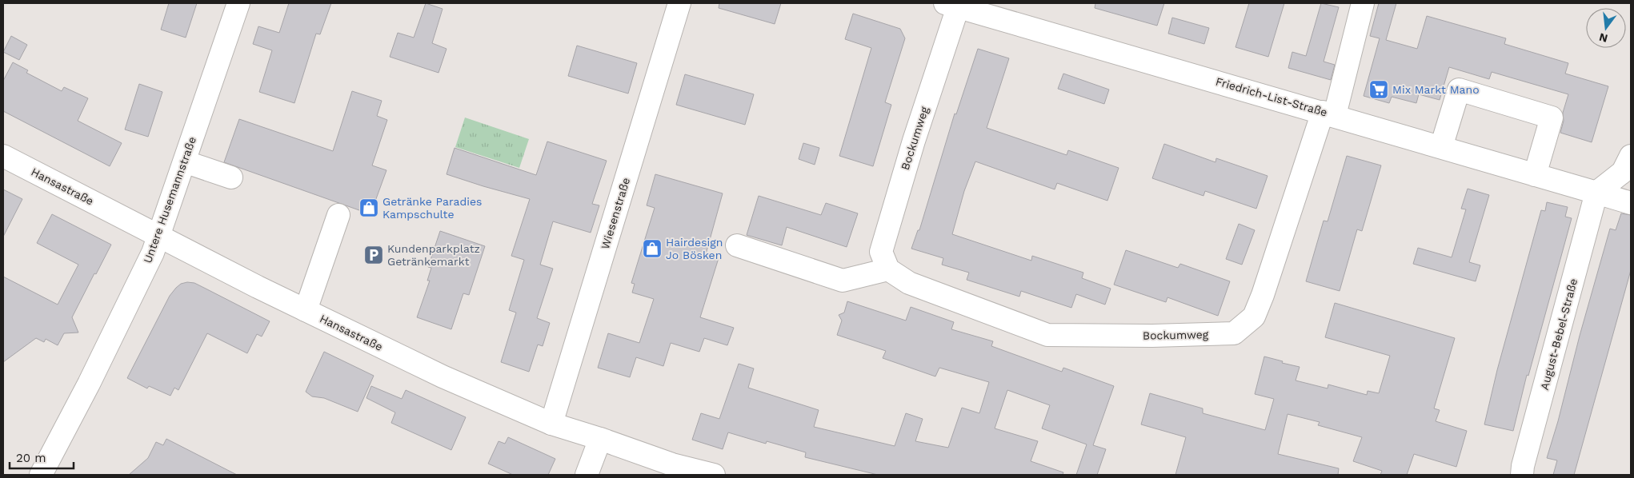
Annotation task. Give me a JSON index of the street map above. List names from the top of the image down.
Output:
{
  "streets": {
    "street": [
      "Friedrich-List-Straße",
      "Bockumweg",
      "Hansastraße",
      "Untere Husemannstraße",
      "Wiesenstraße",
      "August-Bebel-Straße"
    ]
  },
  "crossings": [
    ["Friedrich-List-Straße", "Bockumweg"],
    ["Friedrich-List-Straße", "August-Bebel-Straße"],
    ["Hansastraße", "Untere Husemannstraße"],
    ["Hansastraße", "Wiesenstraße"]
  ],
  "places": {
    "supermarket": ["Mix Markt Mano"],
    "shop": ["Getränke Paradies Kampschulte", "Hairdesign Jo Bösken"],
    "parking": ["Kundenparkplatz Getränkemarkt"]
  },
  "scale_bar": "20 m",
  "north": "bottom"
}
